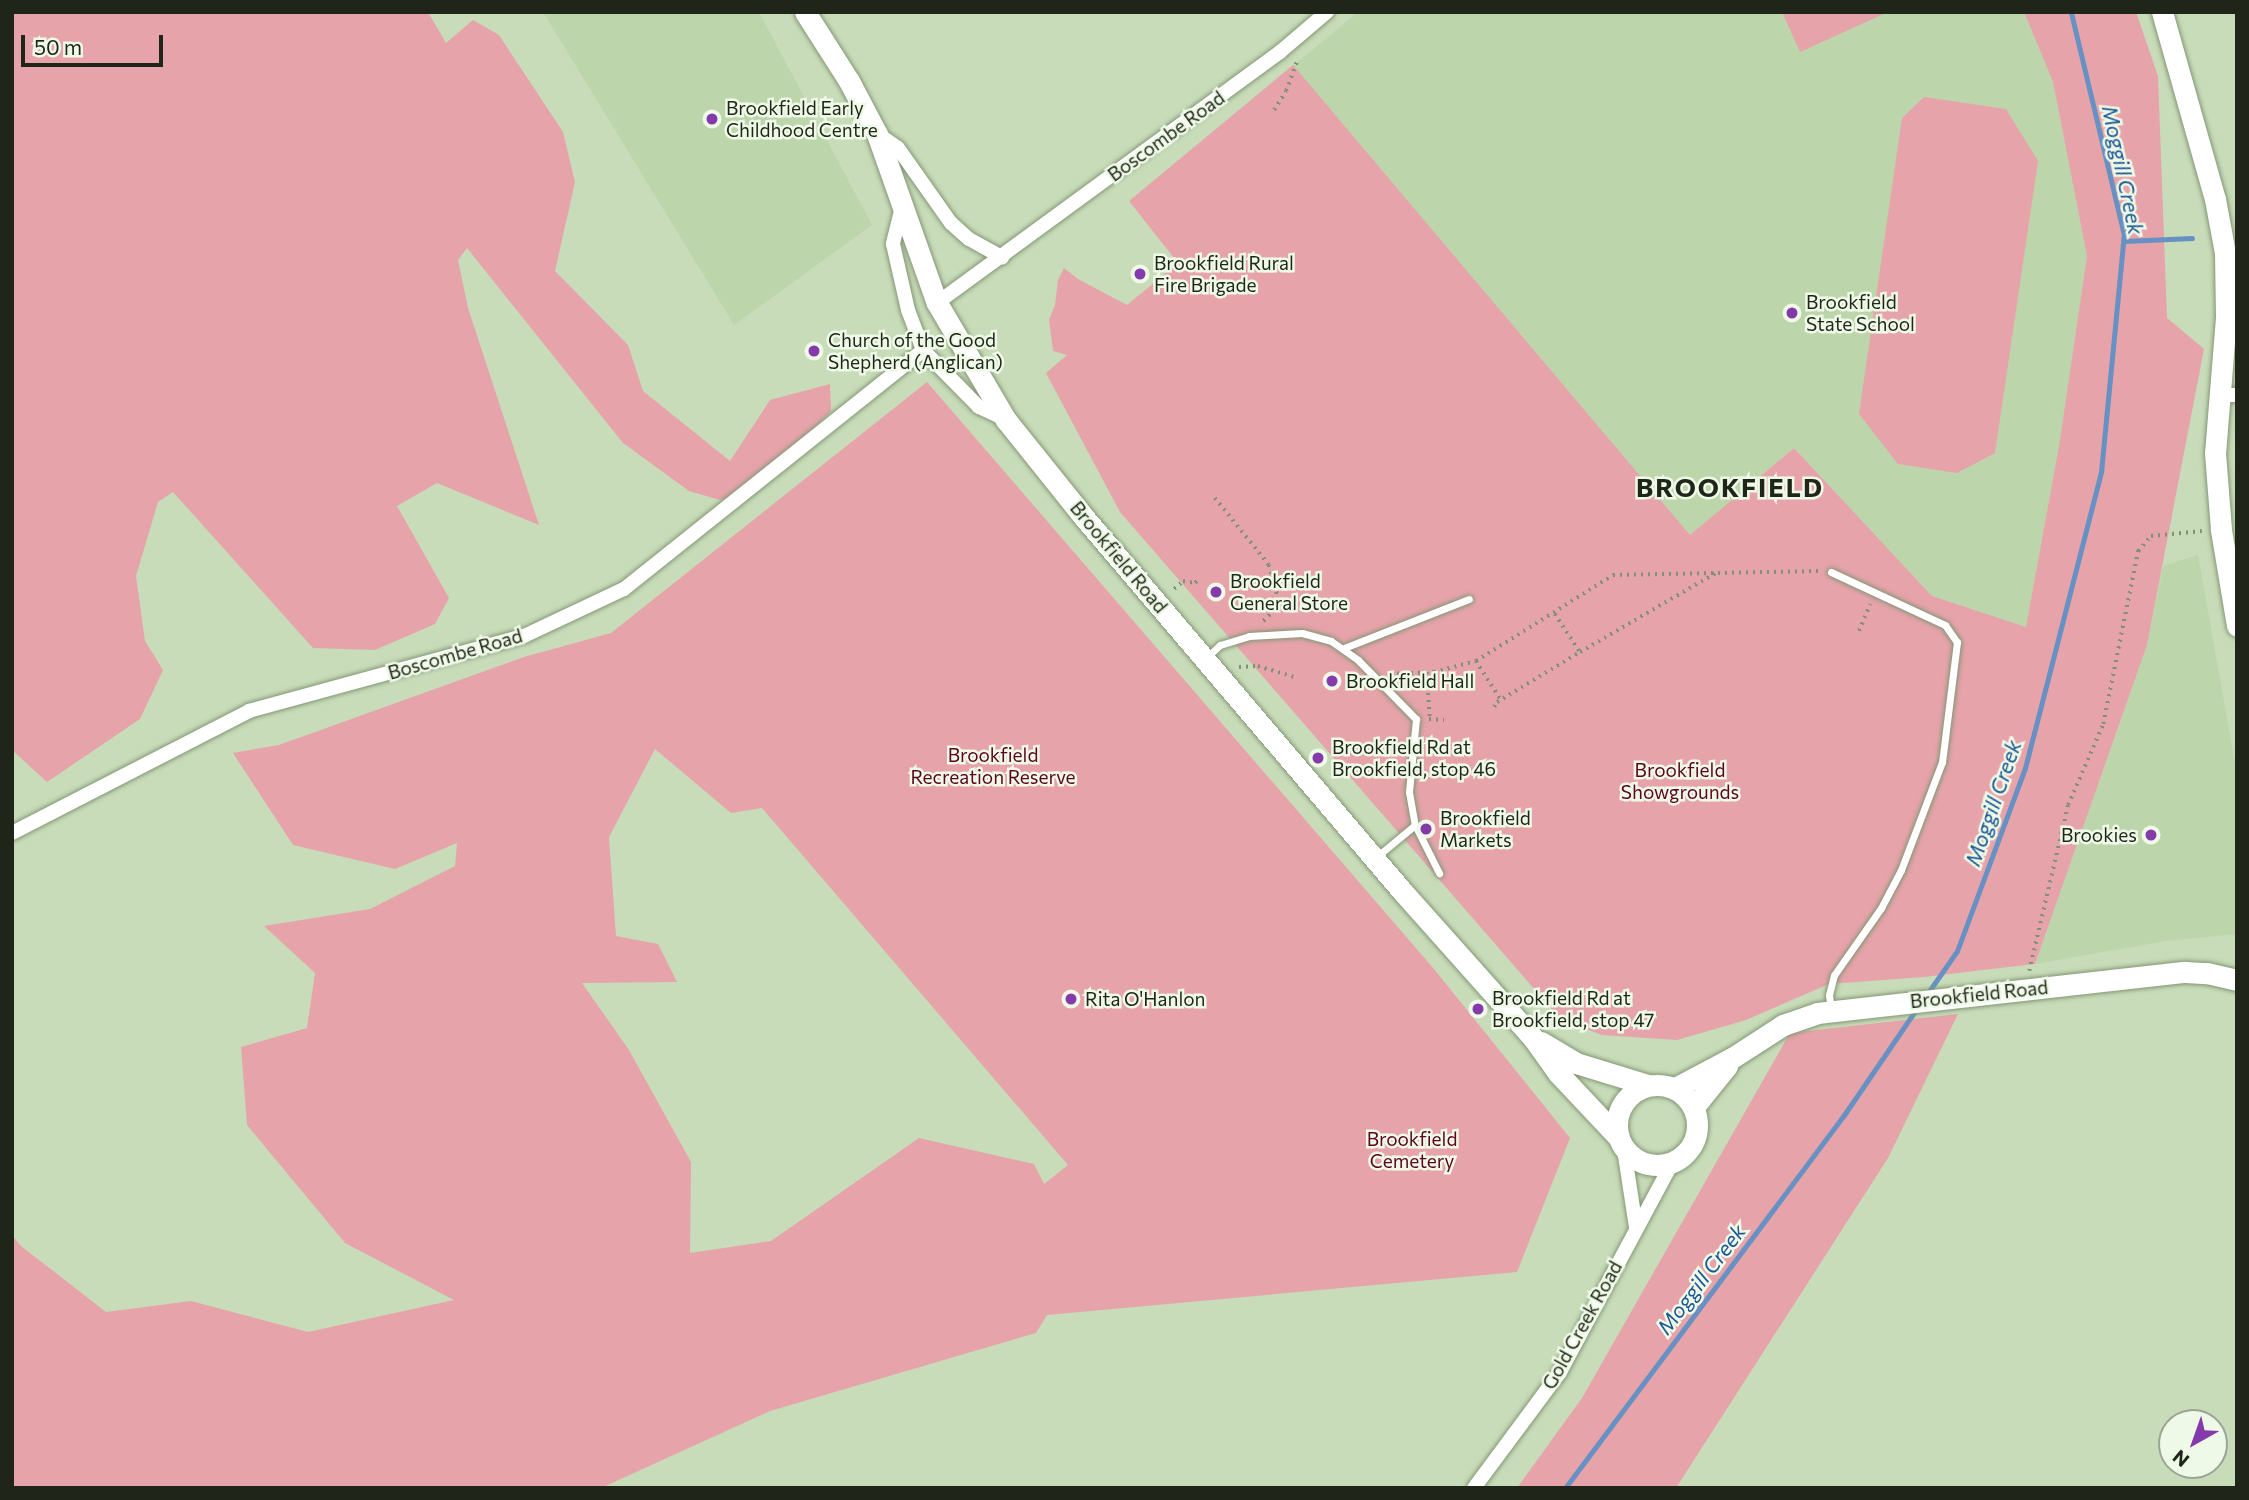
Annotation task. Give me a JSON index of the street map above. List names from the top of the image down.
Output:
{
  "streets": {
    "main road": ["Brookfield Road"],
    "street": ["Boscombe Road", "Gold Creek Road"]
  },
  "crossings": [
    ["Boscombe Road", "Brookfield Road"],
    ["Brookfield Road", "Gold Creek Road"]
  ],
  "districts": ["BROOKFIELD"],
  "water": ["Moggill Creek"],
  "parks": ["Brookfield Recreation Reserve", "Brookfield Showgrounds", "Brookfield Cemetery"],
  "places": [
    "Brookfield Early Childhood Centre",
    "Brookfield Rural Fire Brigade",
    "Brookfield State School",
    "Church of the Good Shepherd (Anglican)",
    "Brookfield General Store",
    "Brookfield Hall",
    "Brookfield Rd at Brookfield, stop 46",
    "Brookfield Markets",
    "Brookies",
    "Rita O'Hanlon",
    "Brookfield Rd at Brookfield, stop 47"
  ],
  "scale_bar": "50 m",
  "north": "bottom left"
}
